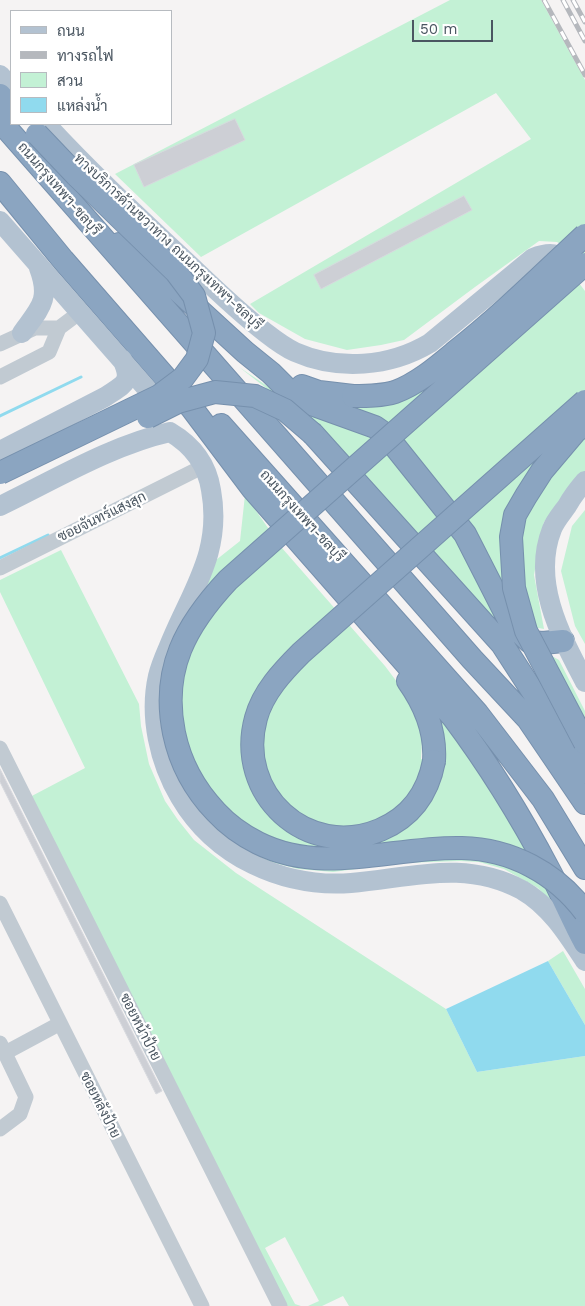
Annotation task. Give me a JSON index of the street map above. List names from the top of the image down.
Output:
{
  "streets": {
    "highway": ["ถนนกรุงเทพฯ-ชลบุรี"],
    "main road": ["ทางบริการด้านขวาทาง ถนนกรุงเทพฯ-ชลบุรี"],
    "street": ["ซอยจันทร์แสงสุก", "ซอยหน้าป้าย", "ซอยหลังป้าย"]
  },
  "legend": [
    "ถนน",
    "ทางรถไฟ",
    "สวน",
    "แหล่งน้ำ"
  ],
  "scale_bar": "50 m"
}
